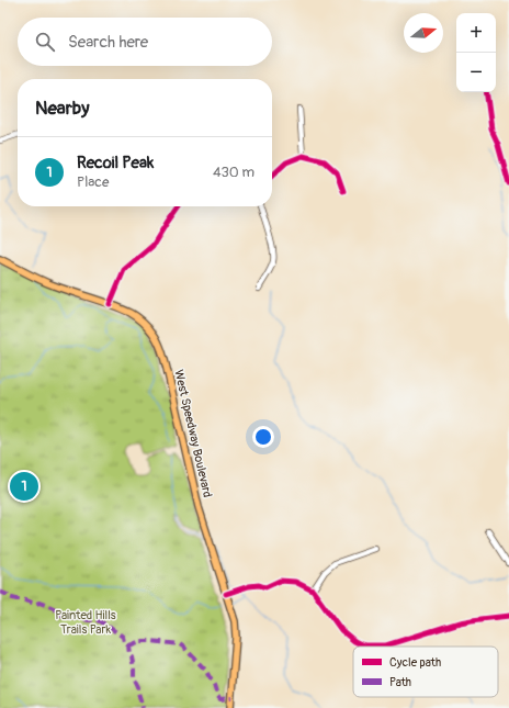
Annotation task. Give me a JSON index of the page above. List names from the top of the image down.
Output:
{
  "streets": {
    "main road": ["West Speedway Boulevard"]
  },
  "parks": ["Painted Hills Trails Park"],
  "legend": ["Cycle path", "Path"],
  "north": "right",
  "page": {
    "map_buttons": ["+", "−"],
    "search": "Search here",
    "heading": "Nearby",
    "list": [
      {
        "mark": "1",
        "name": "Recoil Peak",
        "note": "Place",
        "value": "430 m"
      }
    ],
    "pins": "1"
  }
}
